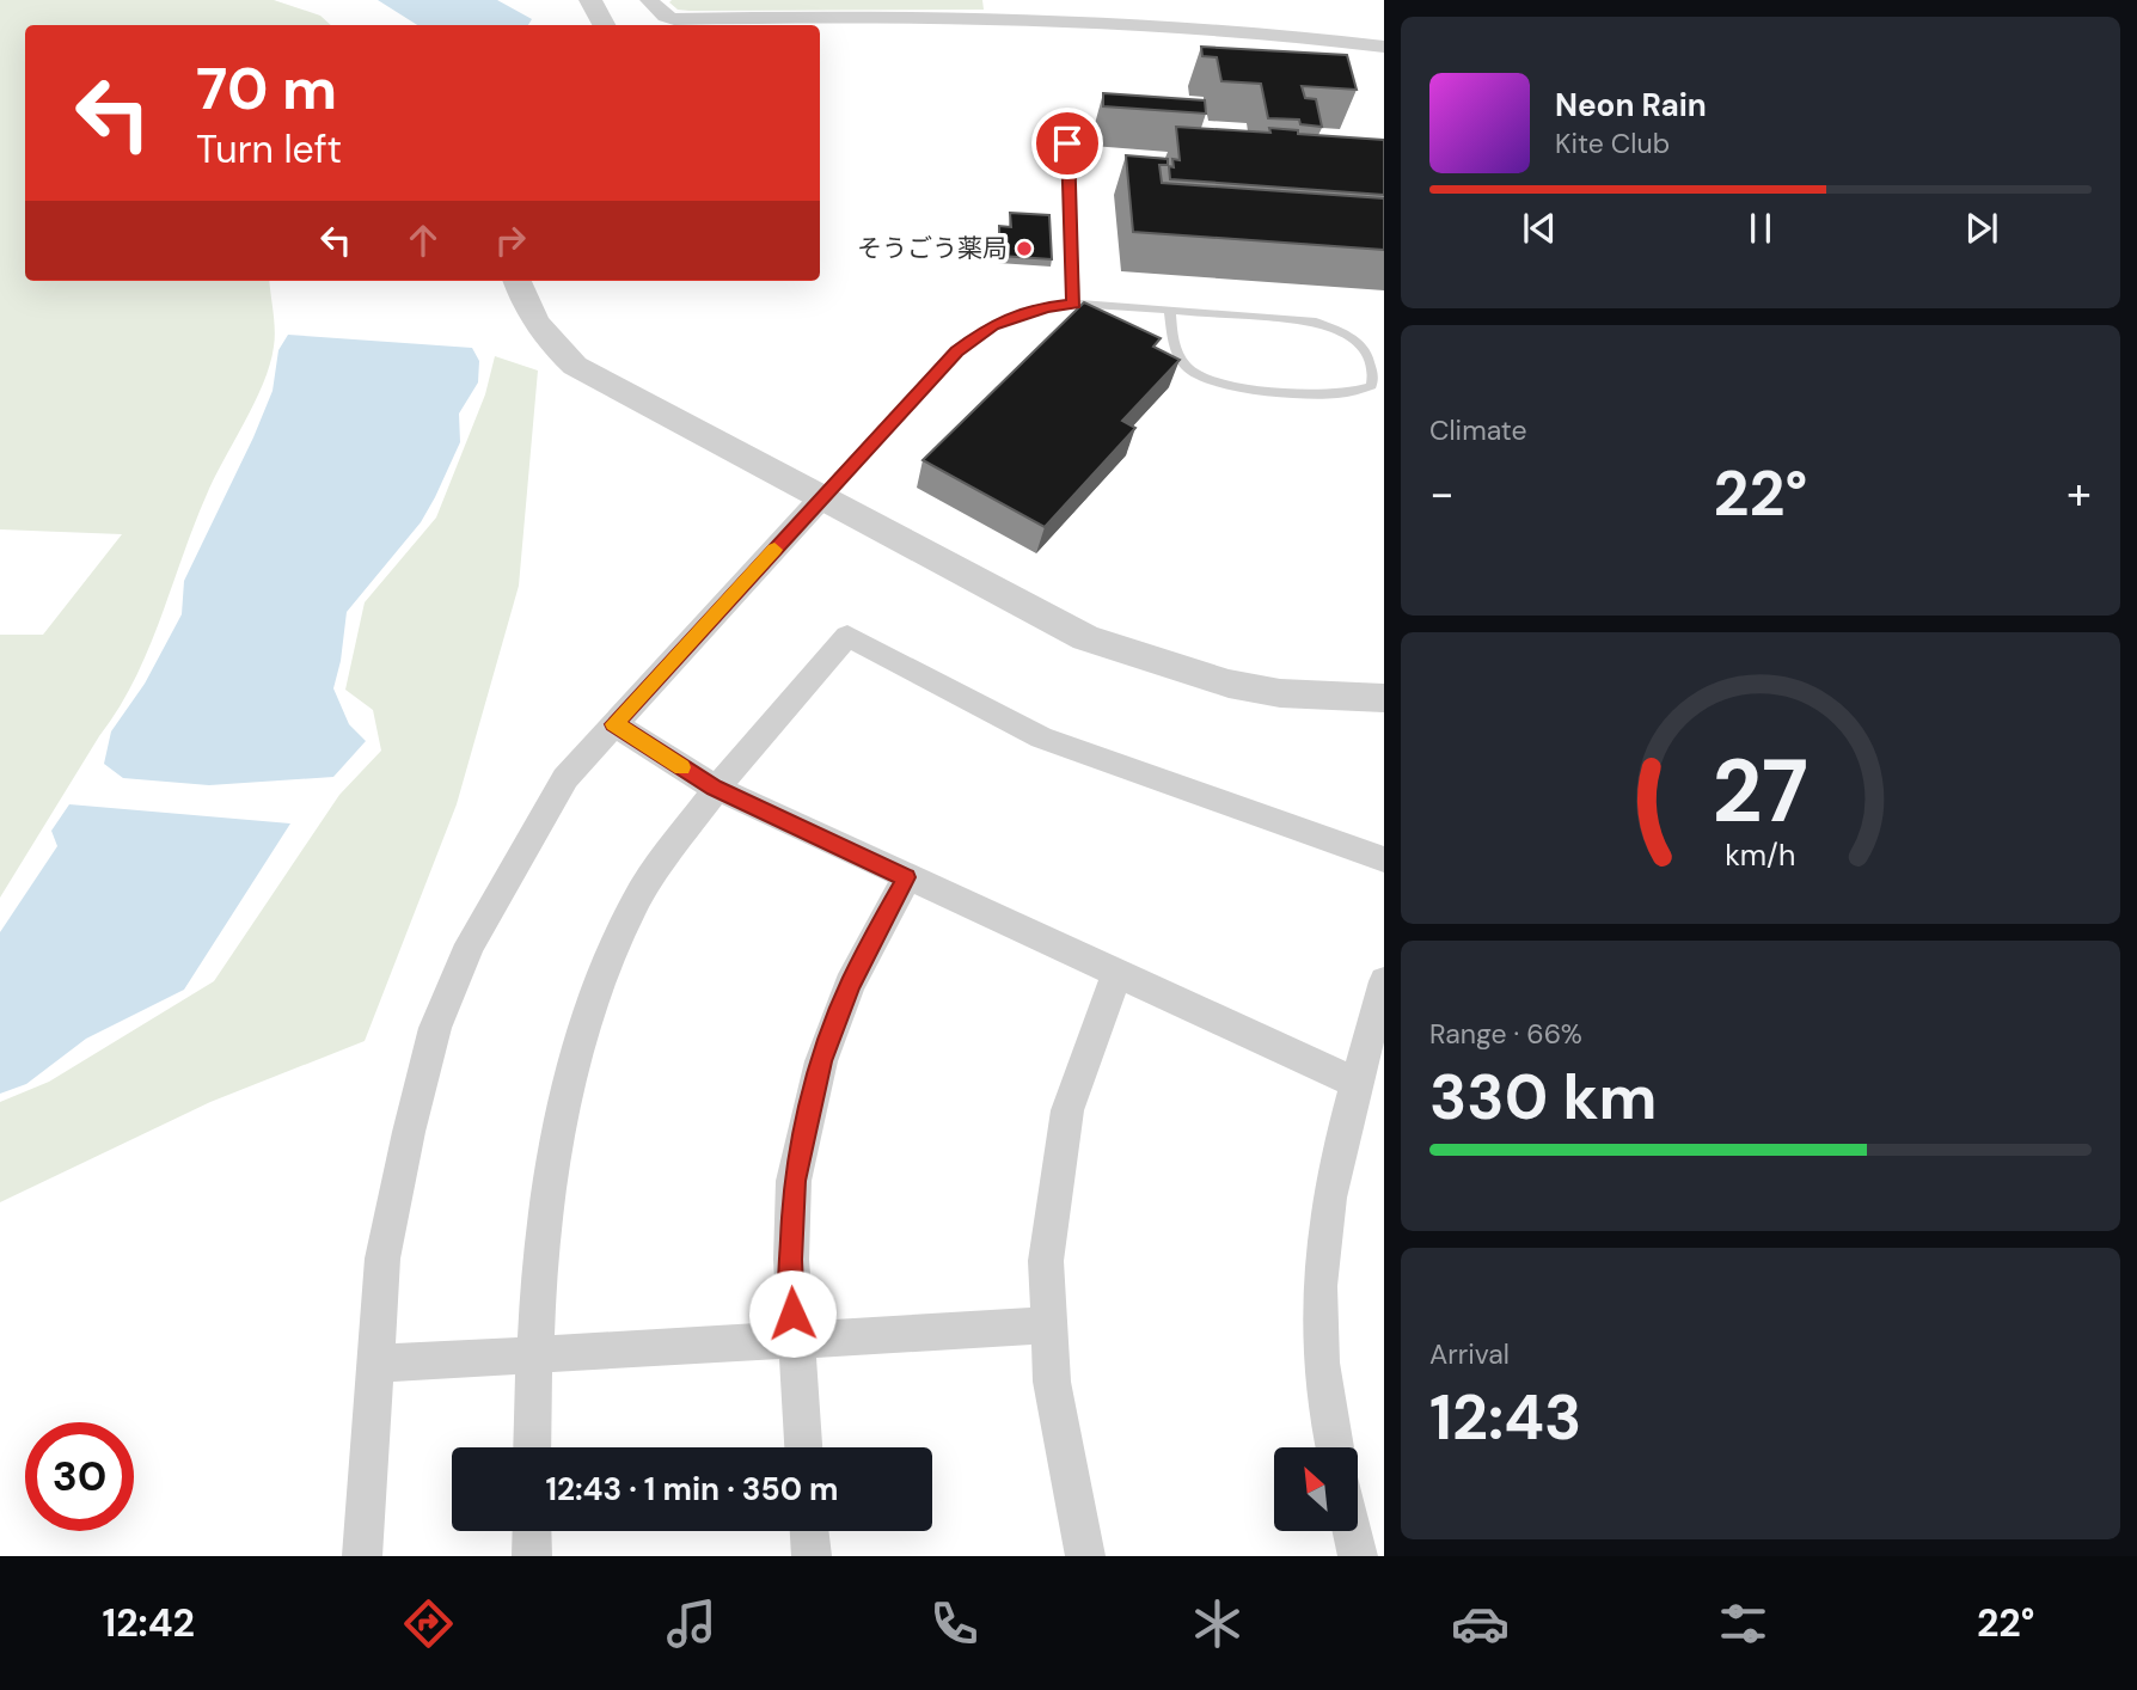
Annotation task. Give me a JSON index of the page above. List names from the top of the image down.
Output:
{
  "places": ["そうごう薬局"],
  "north": "top left",
  "page": {
    "turn": ["70 m", "Turn left"],
    "song": ["Neon Rain", "Kite Club"],
    "tile": [
      "Climate",
      ["Range · 66%", "330 km"],
      ["Arrival", "12:43"]
    ],
    "heat": ["−", "22°", "+"],
    "limit": "30",
    "trip": "12:43 · 1 min · 350 m",
    "tabs": ["12:42", "22°"],
    "gauge": ["27", "km/h"]
  }
}
